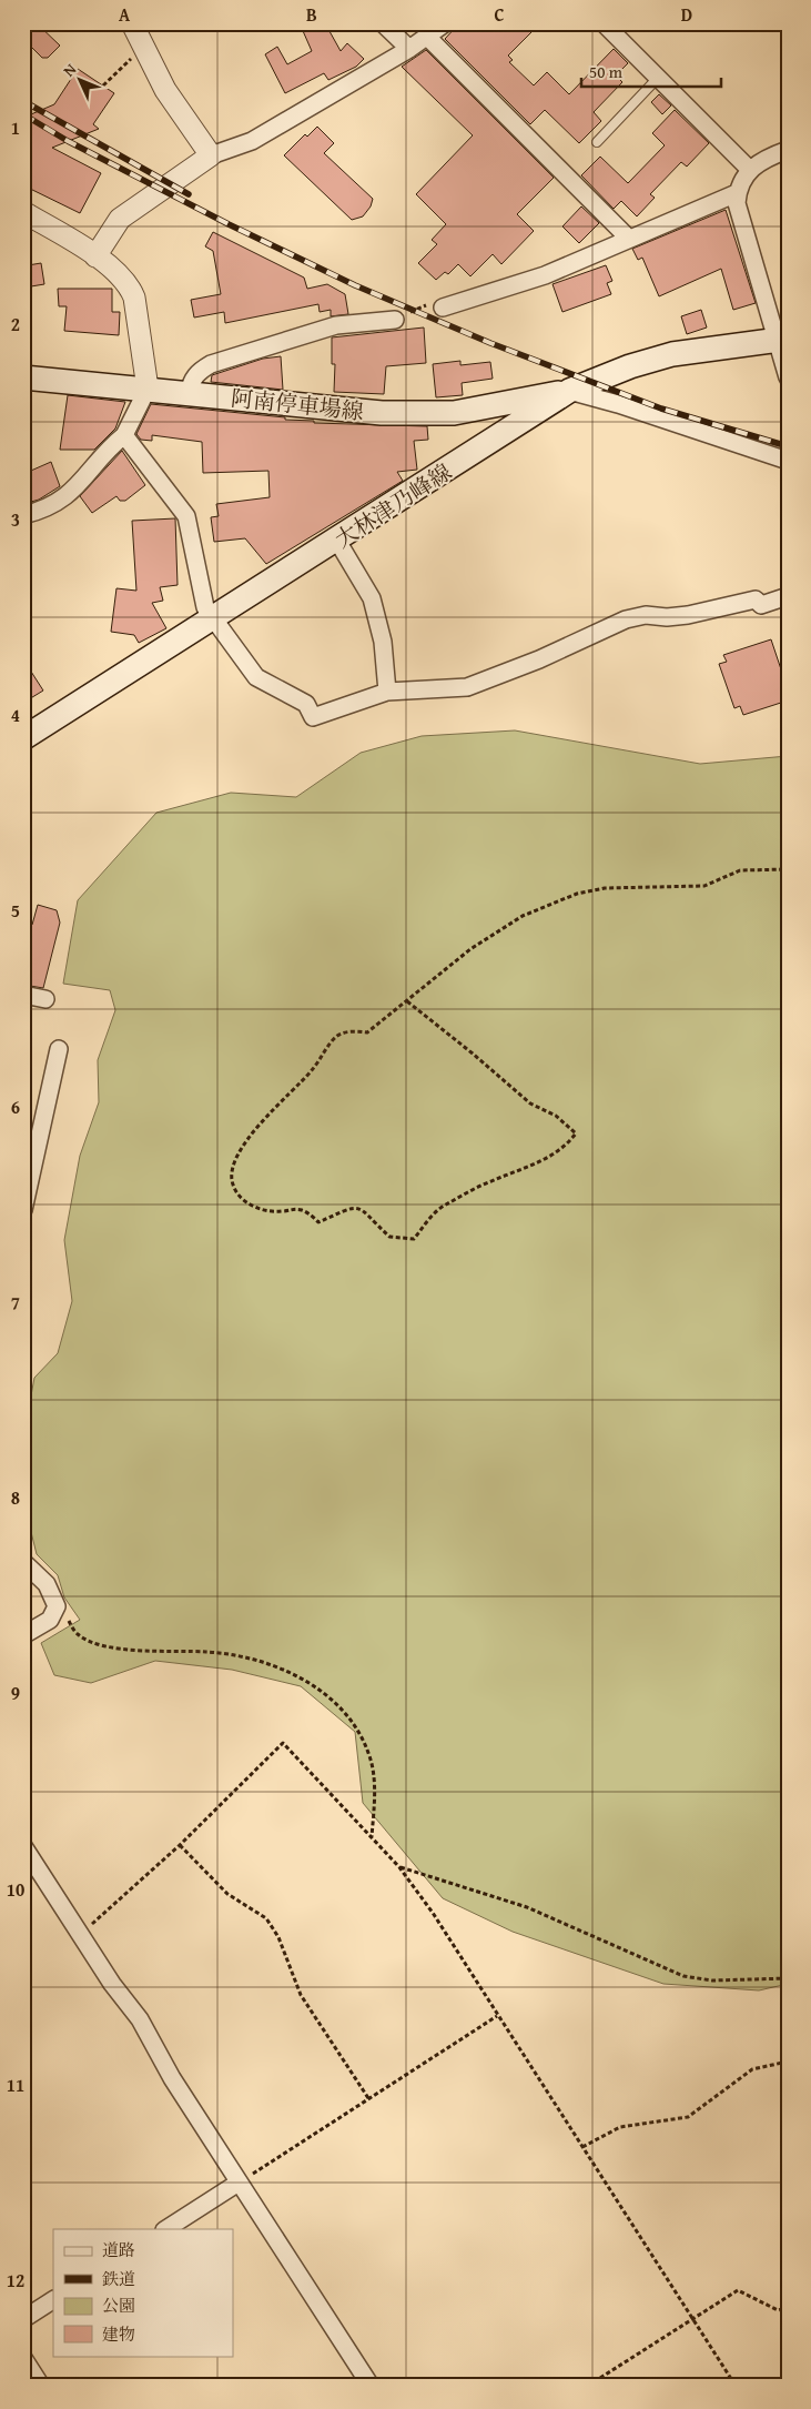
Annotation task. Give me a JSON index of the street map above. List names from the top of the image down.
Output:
{
  "streets": {
    "main road": ["阿南停車場線", "大林津乃峰線"]
  },
  "crossings": [
    ["阿南停車場線", "大林津乃峰線"]
  ],
  "legend": [
    "道路",
    "鉄道",
    "公園",
    "建物"
  ],
  "scale_bar": "50 m",
  "north": "top left",
  "grid": {
    "columns": [
      "A",
      "B",
      "C",
      "D"
    ],
    "rows": [
      "1",
      "2",
      "3",
      "4",
      "5",
      "6",
      "7",
      "8",
      "9",
      "10",
      "11",
      "12"
    ]
  }
}
